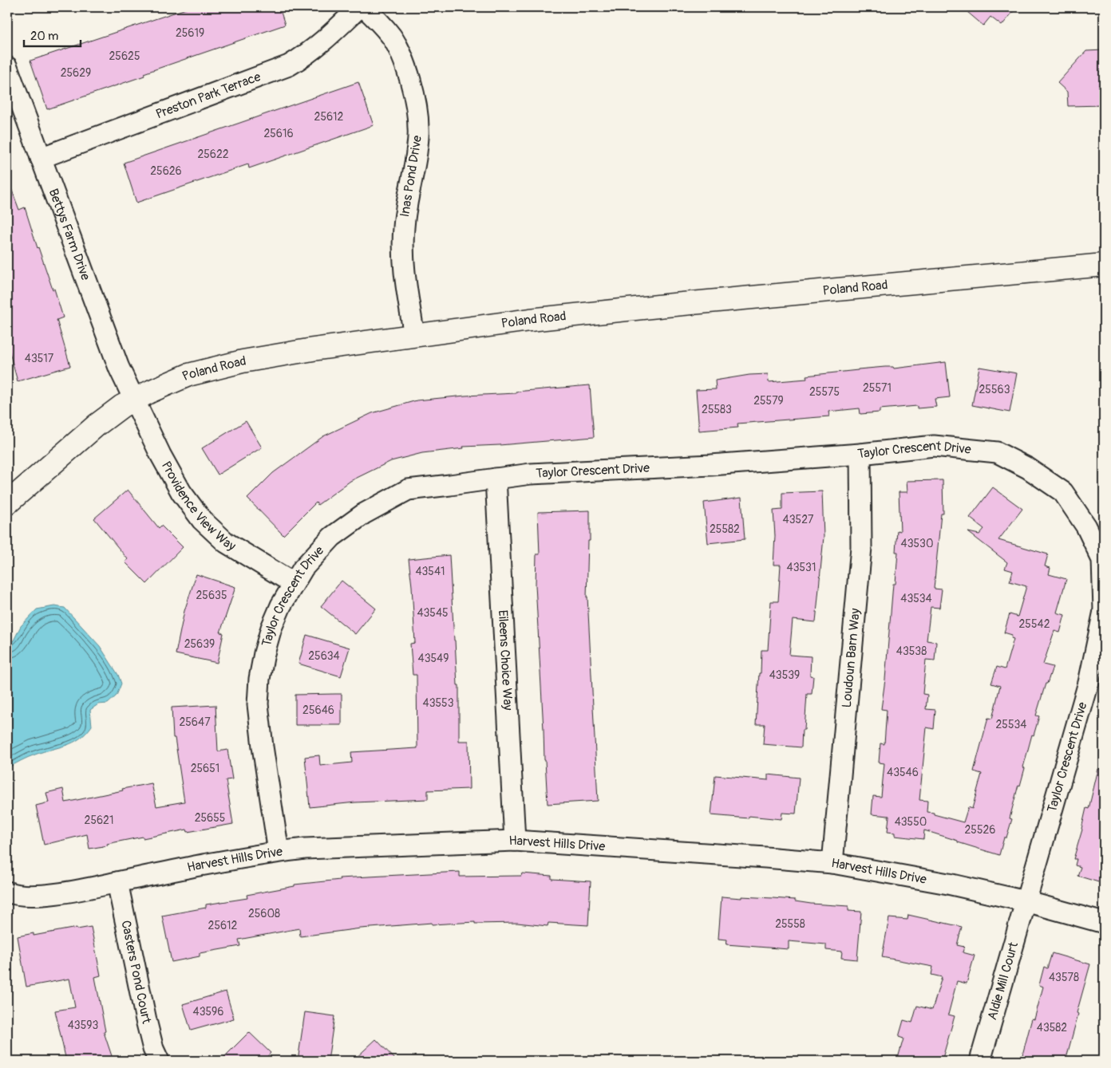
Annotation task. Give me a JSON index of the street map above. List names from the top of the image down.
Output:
{
  "streets": {
    "street": [
      "Preston Park Terrace",
      "Inas Pond Drive",
      "Bettys Farm Drive",
      "Poland Road",
      "Taylor Crescent Drive",
      "Providence View Way",
      "Loudoun Barn Way",
      "Eileens Choice Way",
      "Harvest Hills Drive",
      "Casters Pond Court",
      "Aldie Mill Court"
    ]
  },
  "crossings": [
    ["Preston Park Terrace", "Bettys Farm Drive"],
    ["Inas Pond Drive", "Poland Road"],
    ["Bettys Farm Drive", "Poland Road"],
    ["Bettys Farm Drive", "Providence View Way"],
    ["Poland Road", "Providence View Way"],
    ["Taylor Crescent Drive", "Providence View Way"],
    ["Taylor Crescent Drive", "Loudoun Barn Way"],
    ["Taylor Crescent Drive", "Eileens Choice Way"],
    ["Taylor Crescent Drive", "Harvest Hills Drive"],
    ["Taylor Crescent Drive", "Aldie Mill Court"],
    ["Loudoun Barn Way", "Harvest Hills Drive"],
    ["Eileens Choice Way", "Harvest Hills Drive"],
    ["Harvest Hills Drive", "Casters Pond Court"],
    ["Harvest Hills Drive", "Aldie Mill Court"]
  ],
  "house_numbers": [
    "25619",
    "25625",
    "25629",
    "25612",
    "25616",
    "25622",
    "25626",
    "43517",
    "25571",
    "25563",
    "25575",
    "25579",
    "25583",
    "43527",
    "25582",
    "43530",
    "43531",
    "43541",
    "25635",
    "43534",
    "43545",
    "25542",
    "25639",
    "43538",
    "25634",
    "43549",
    "43539",
    "43553",
    "25646",
    "25647",
    "25534",
    "25651",
    "43546",
    "25655",
    "25621",
    "43550",
    "25526",
    "25608",
    "25558",
    "25612",
    "43578",
    "43596",
    "43593",
    "43582"
  ],
  "scale_bar": "20 m"
}
